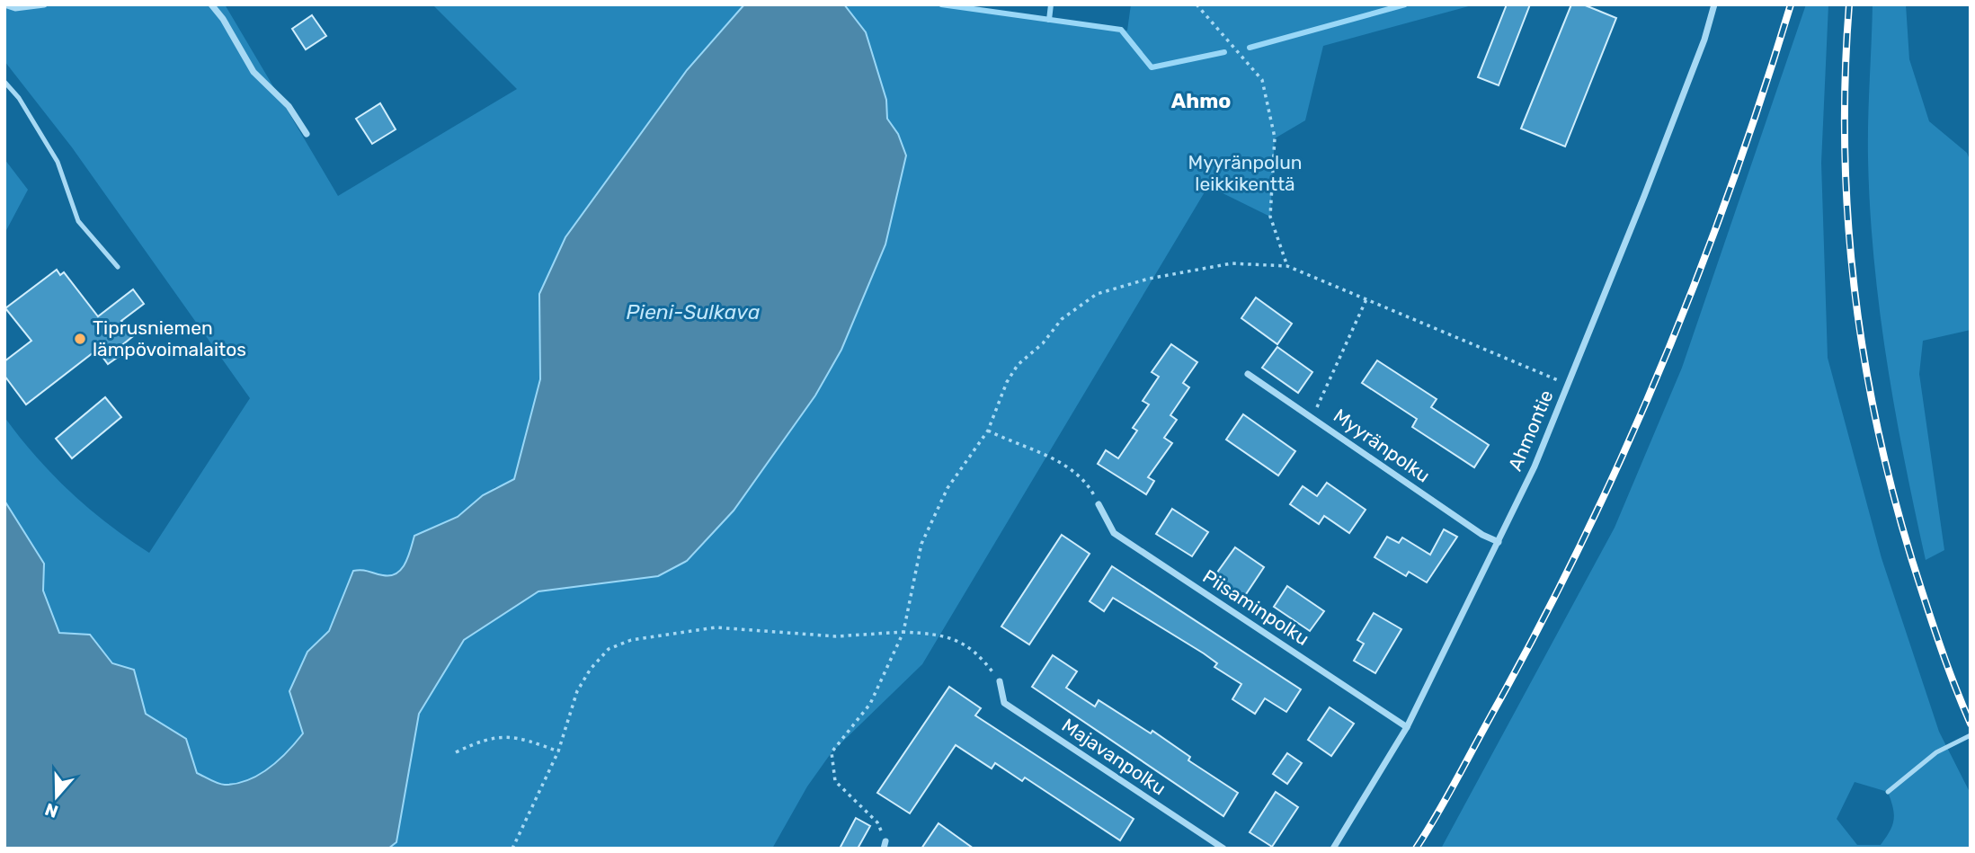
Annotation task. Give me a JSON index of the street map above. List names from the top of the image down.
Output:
{
  "streets": {
    "street": [
      "Ahmontie",
      "Myyränpolku",
      "Piisaminpolku",
      "Majavanpolku"
    ]
  },
  "crossings": [
    ["Ahmontie", "Myyränpolku"],
    ["Ahmontie", "Piisaminpolku"]
  ],
  "districts": ["Ahmo"],
  "water": ["Pieni-Sulkava"],
  "parks": ["Myyränpolun leikkikenttä"],
  "places": ["Tiprusniemen lämpövoimalaitos"],
  "north": "bottom"
}
